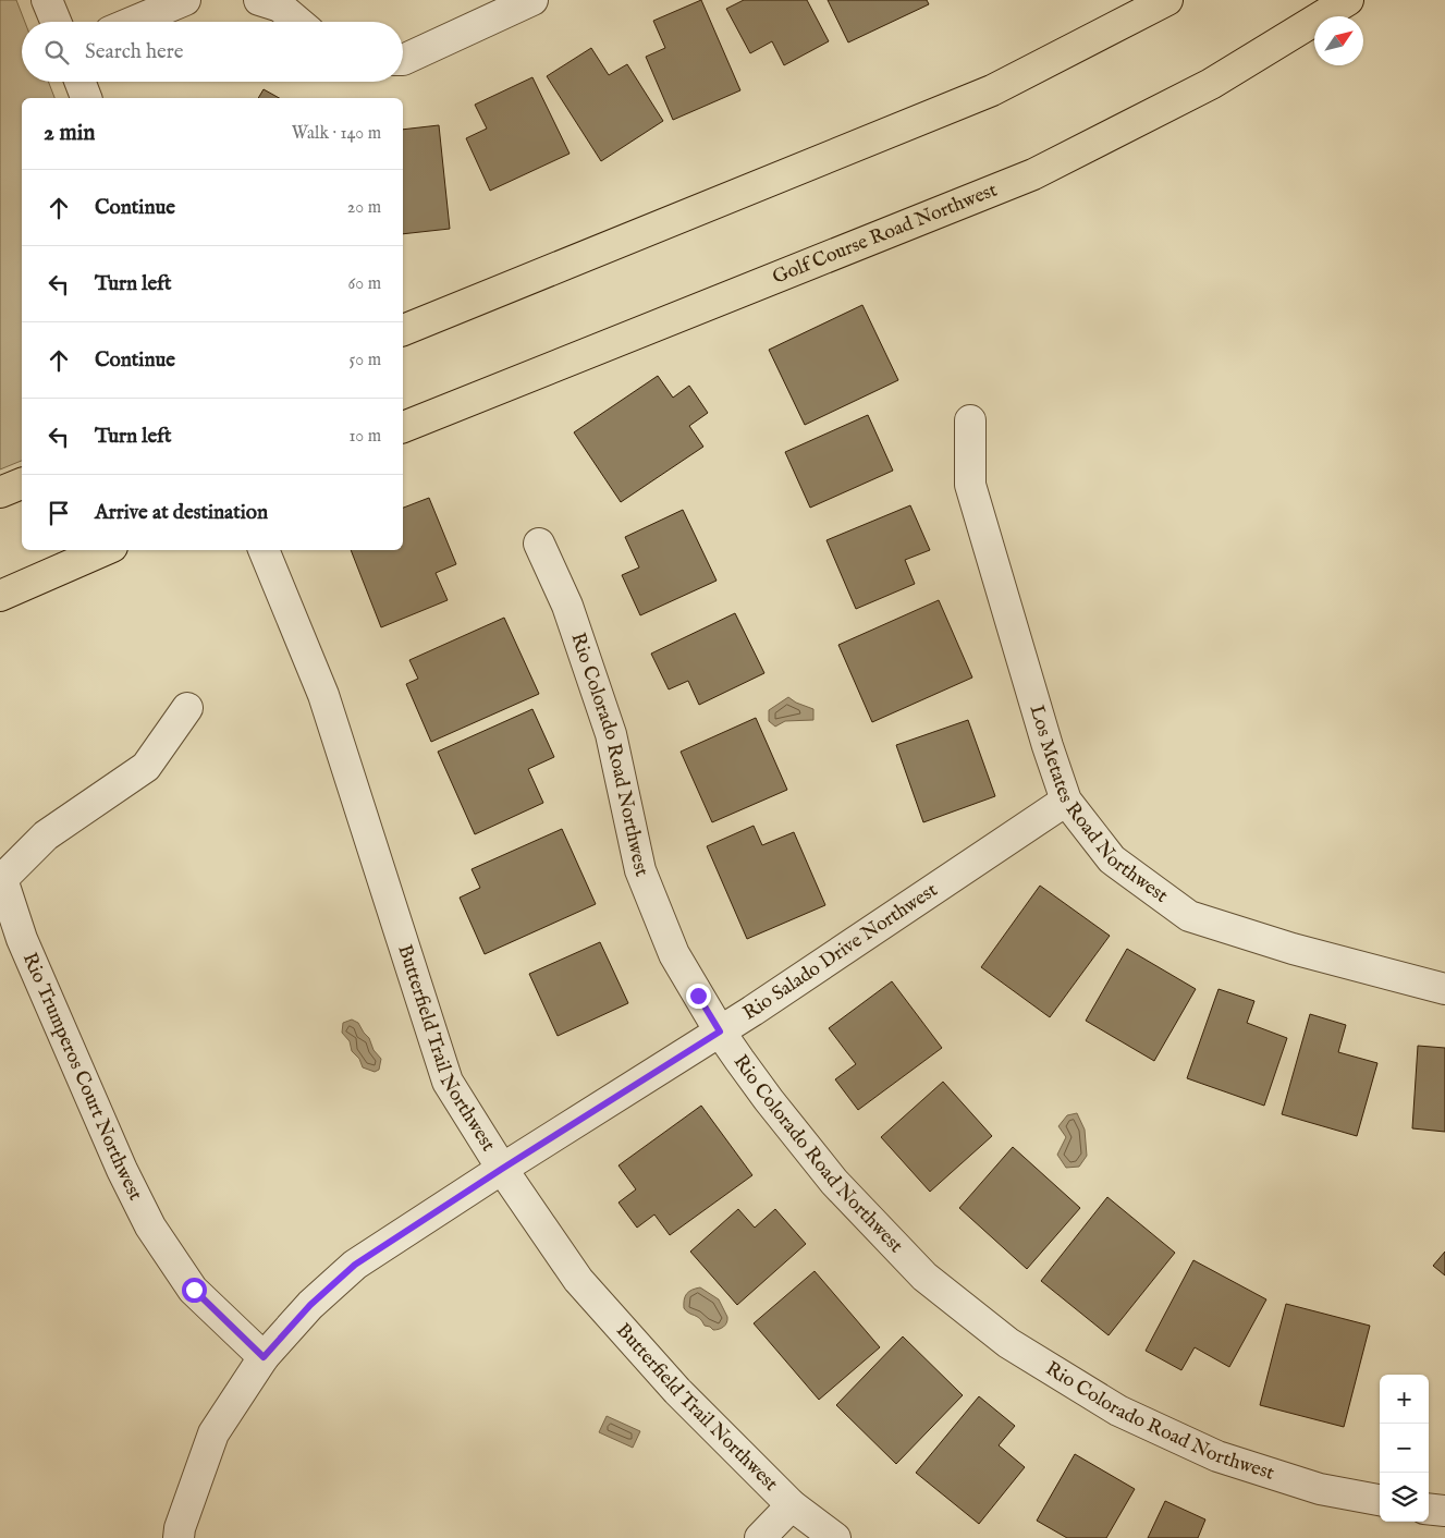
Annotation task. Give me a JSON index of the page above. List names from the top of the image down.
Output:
{
  "streets": {
    "main road": ["Golf Course Road Northwest"],
    "street": [
      "Rio Colorado Road Northwest",
      "Los Metates Road Northwest",
      "Rio Salado Drive Northwest",
      "Butterfield Trail Northwest",
      "Rio Trumperos Court Northwest"
    ]
  },
  "crossings": [
    ["Rio Colorado Road Northwest", "Rio Salado Drive Northwest"],
    ["Los Metates Road Northwest", "Rio Salado Drive Northwest"],
    ["Rio Salado Drive Northwest", "Butterfield Trail Northwest"],
    ["Rio Salado Drive Northwest", "Rio Trumperos Court Northwest"]
  ],
  "north": "top right",
  "page": {
    "search": "Search here",
    "heading": ["2 min", "Walk · 140 m"],
    "list": [
      ["Continue", "20 m"],
      ["Turn left", "60 m"],
      ["Continue", "50 m"],
      ["Turn left", "10 m"],
      "Arrive at destination"
    ],
    "map_buttons": ["+", "−"]
  }
}
